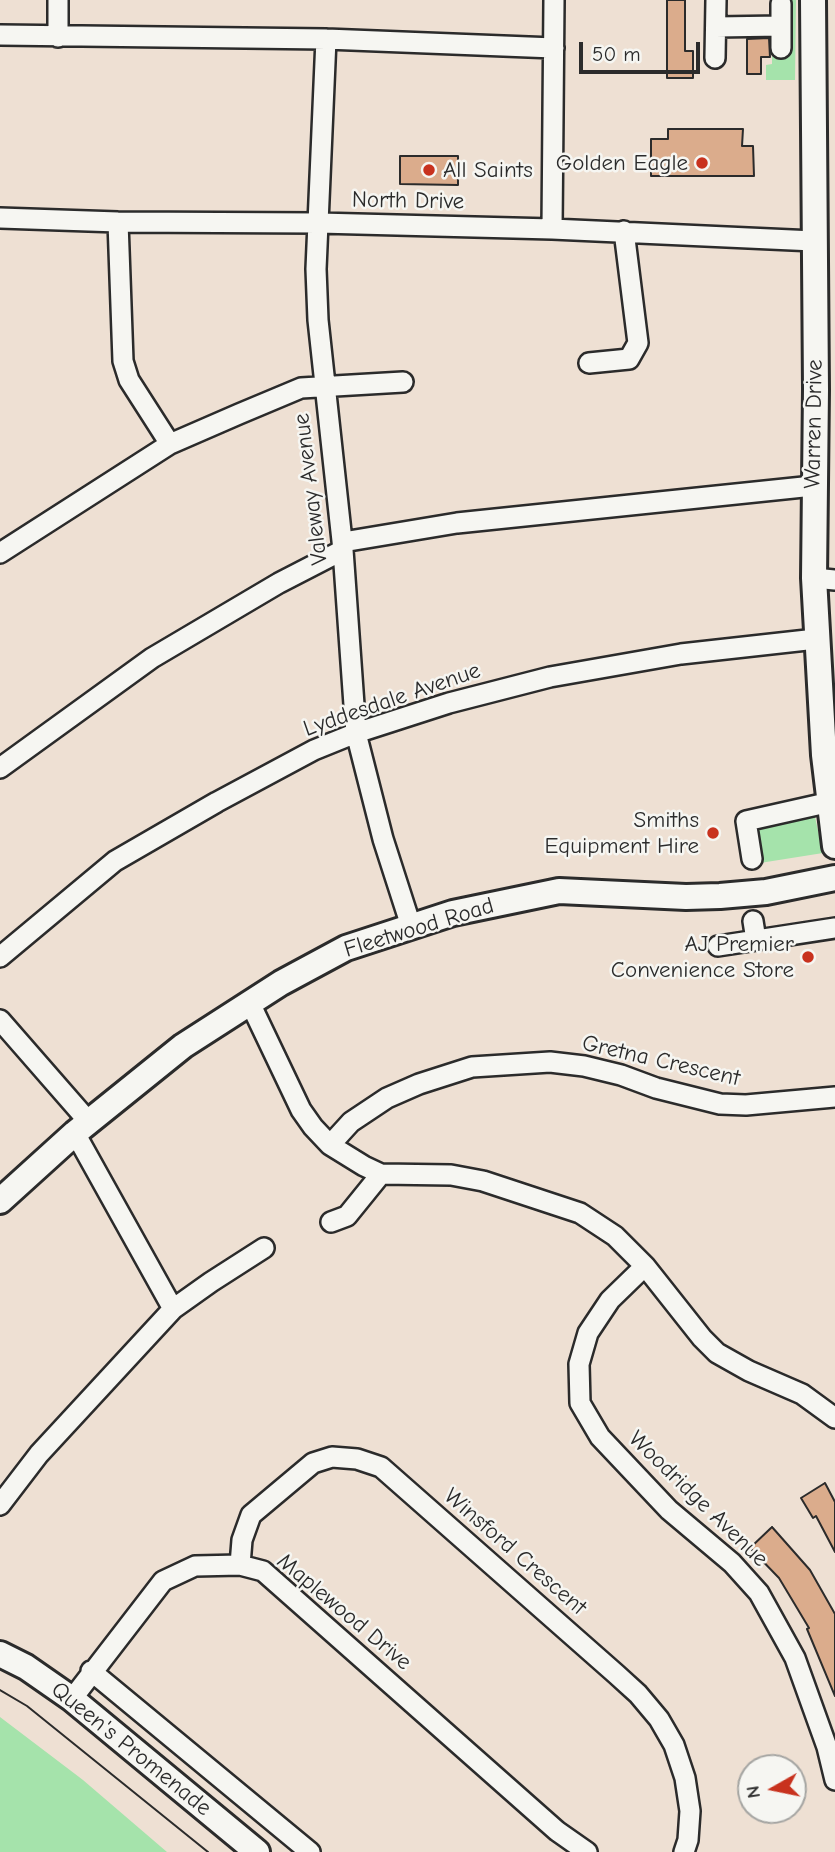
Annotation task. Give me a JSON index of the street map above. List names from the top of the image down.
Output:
{
  "streets": {
    "main road": ["Warren Drive", "Fleetwood Road", "Queen's Promenade"],
    "street": [
      "North Drive",
      "Valeway Avenue",
      "Lyddesdale Avenue",
      "Gretna Crescent",
      "Woodridge Avenue",
      "Winsford Crescent",
      "Maplewood Drive"
    ]
  },
  "crossings": [
    ["North Drive", "Warren Drive"],
    ["North Drive", "Valeway Avenue"],
    ["Warren Drive", "Lyddesdale Avenue"],
    ["Valeway Avenue", "Lyddesdale Avenue"],
    ["Valeway Avenue", "Fleetwood Road"],
    ["Winsford Crescent", "Maplewood Drive"],
    ["Maplewood Drive", "Queen's Promenade"]
  ],
  "places": [
    "Golden Eagle",
    "All Saints",
    "Smiths Equipment Hire",
    "AJ Premier Convenience Store"
  ],
  "scale_bar": "50 m",
  "north": "left"
}
